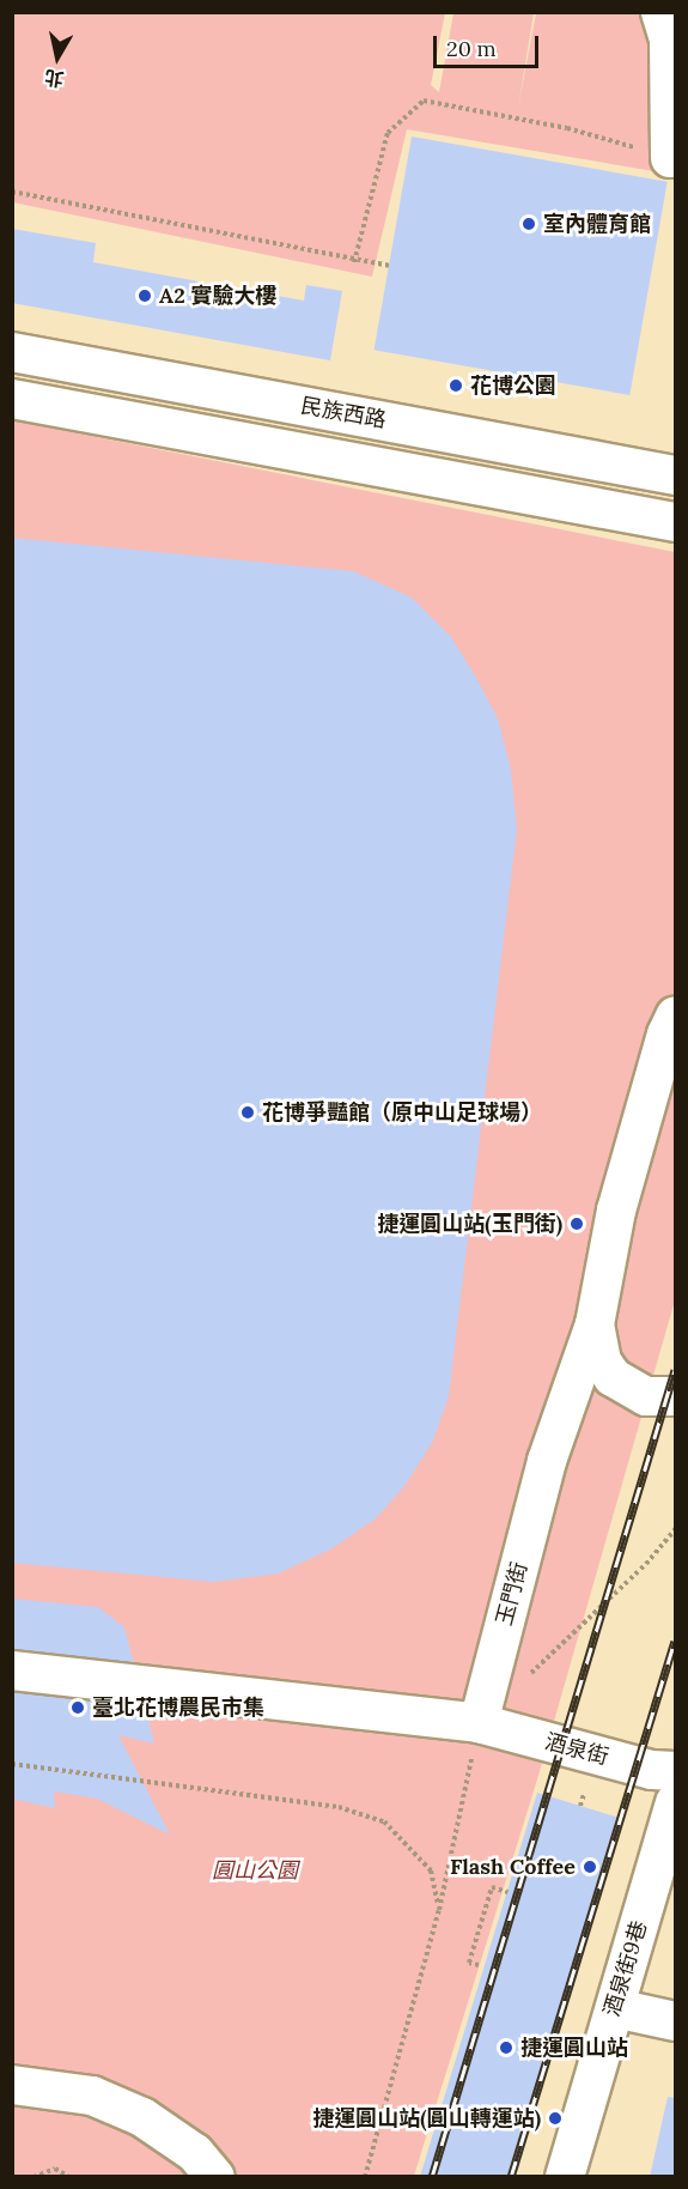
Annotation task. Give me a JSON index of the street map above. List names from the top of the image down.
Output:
{
  "streets": {
    "street": [
      "民族西路",
      "玉門街",
      "酒泉街",
      "酒泉街9巷"
    ]
  },
  "crossings": [
    ["玉門街", "酒泉街"]
  ],
  "parks": ["圓山公園"],
  "places": [
    "室內體育館",
    "A2 實驗大樓",
    "花博公園",
    "花博爭豔館（原中山足球場）",
    "捷運圓山站(玉門街)",
    "臺北花博農民市集",
    "Flash Coffee",
    "捷運圓山站",
    "捷運圓山站(圓山轉運站)"
  ],
  "scale_bar": "20 m",
  "north": "bottom"
}
